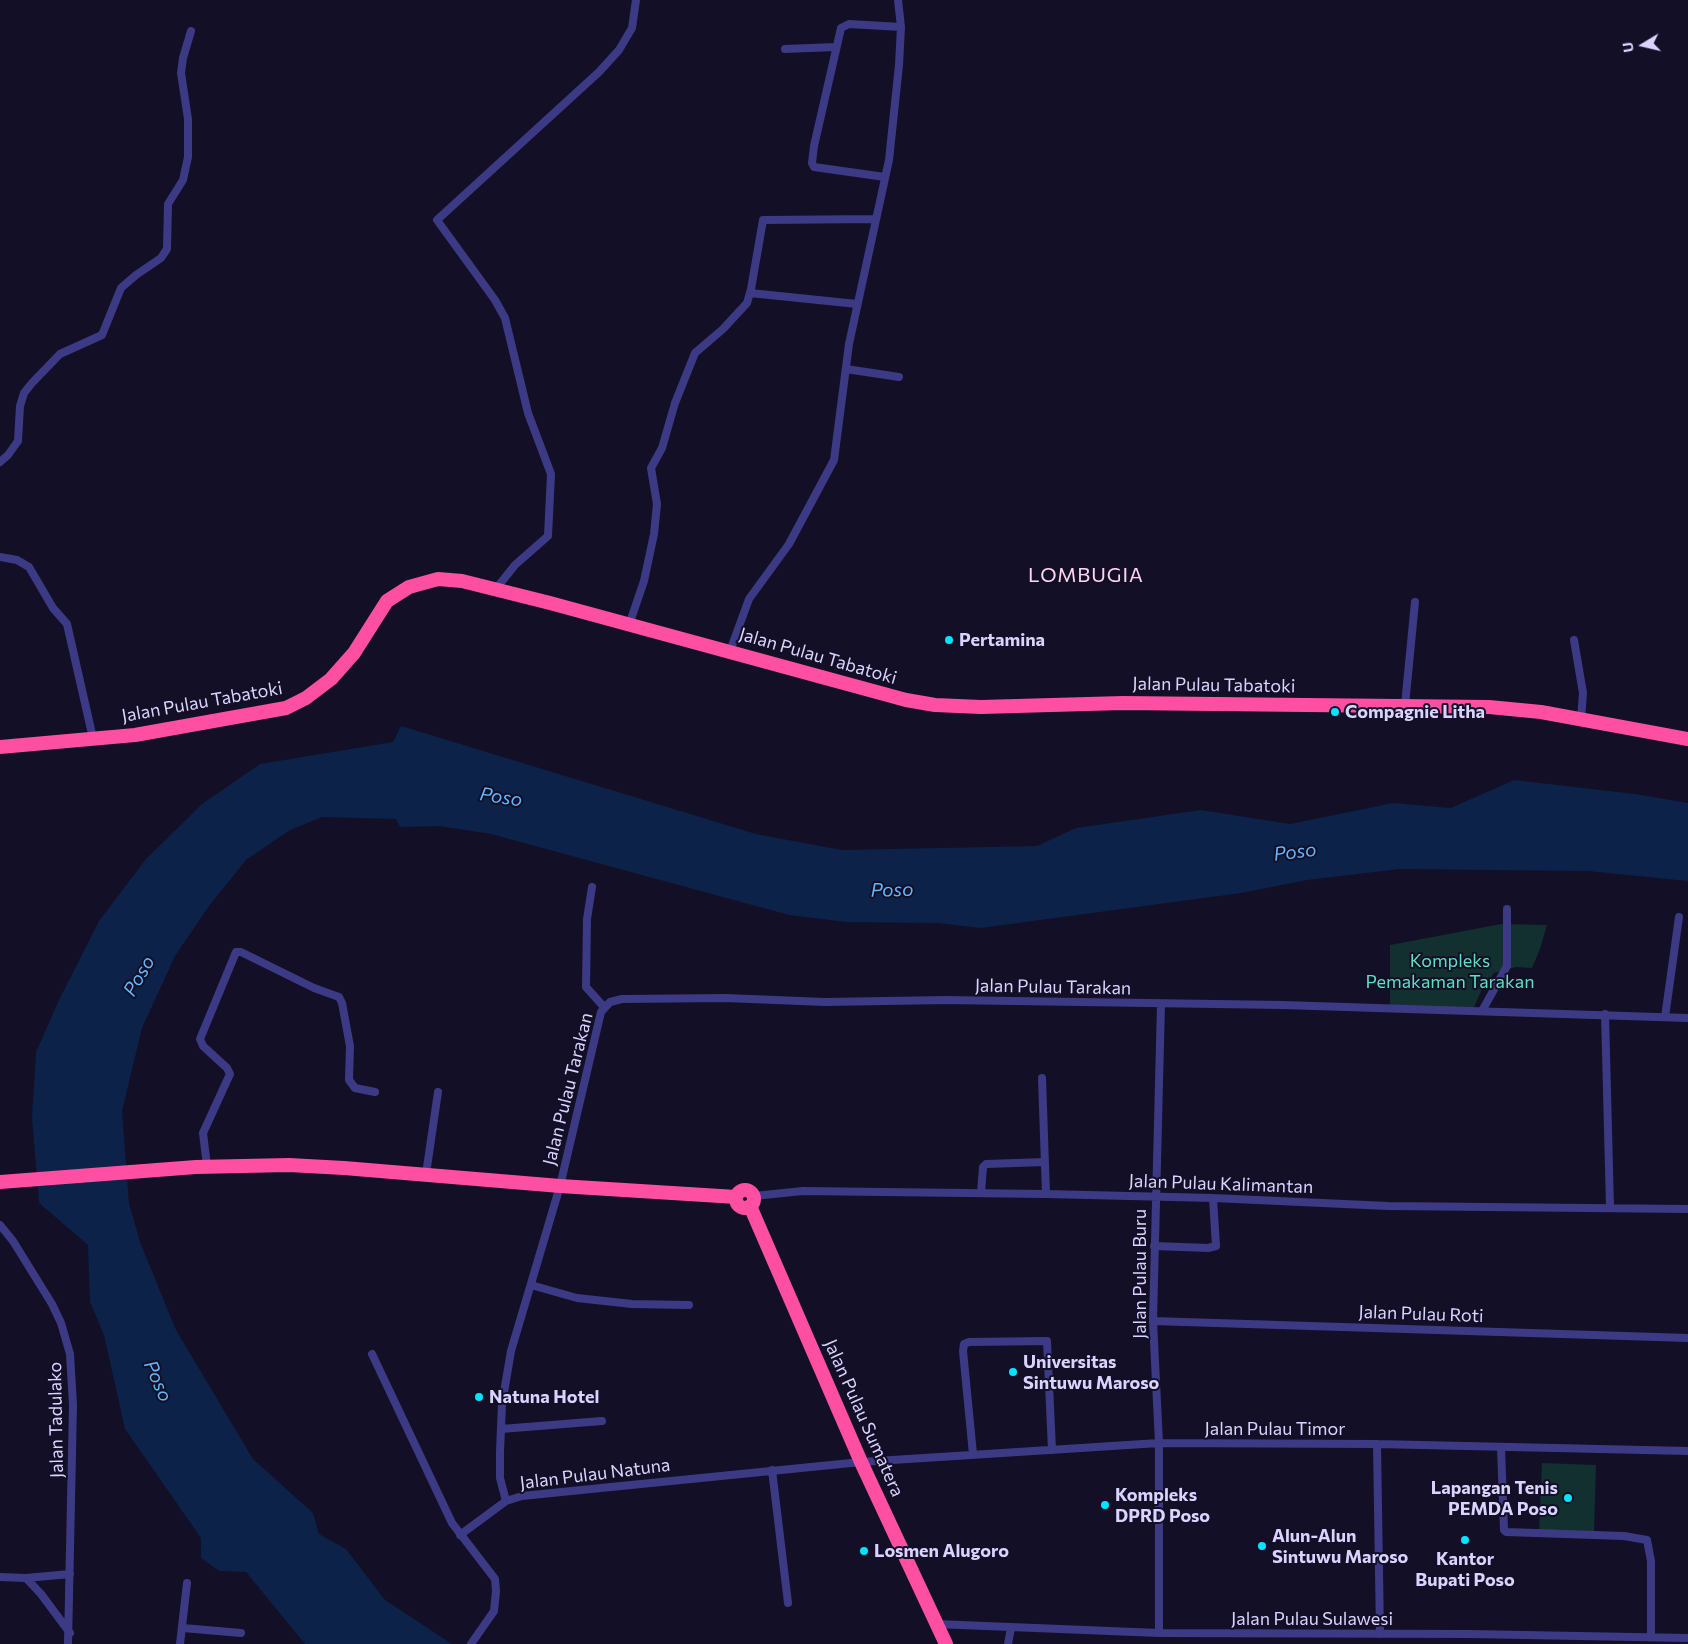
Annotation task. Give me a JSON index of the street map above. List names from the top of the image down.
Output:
{
  "streets": {
    "highway": ["Jalan Pulau Tabatoki", "Jalan Pulau Sumatera"],
    "street": [
      "Jalan Pulau Tarakan",
      "Jalan Pulau Kalimantan",
      "Jalan Pulau Buru",
      "Jalan Pulau Roti",
      "Jalan Tadulako",
      "Jalan Pulau Timor",
      "Jalan Pulau Natuna",
      "Jalan Pulau Sulawesi"
    ]
  },
  "crossings": [
    ["Jalan Pulau Tarakan", "Jalan Pulau Buru"],
    ["Jalan Pulau Tarakan", "Jalan Pulau Natuna"],
    ["Jalan Pulau Kalimantan", "Jalan Pulau Buru"],
    ["Jalan Pulau Kalimantan", "Jalan Pulau Sumatera"],
    ["Jalan Pulau Buru", "Jalan Pulau Roti"],
    ["Jalan Pulau Buru", "Jalan Pulau Timor"],
    ["Jalan Pulau Buru", "Jalan Pulau Sulawesi"],
    ["Jalan Pulau Sumatera", "Jalan Pulau Timor"],
    ["Jalan Pulau Sumatera", "Jalan Pulau Natuna"],
    ["Jalan Pulau Sumatera", "Jalan Pulau Sulawesi"],
    ["Jalan Pulau Timor", "Jalan Pulau Natuna"]
  ],
  "districts": ["LOMBUGIA"],
  "water": ["Poso"],
  "parks": ["Kompleks Pemakaman Tarakan"],
  "places": [
    "Pertamina",
    "Compagnie Litha",
    "Universitas Sintuwu Maroso",
    "Natuna Hotel",
    "Lapangan Tenis PEMDA Poso",
    "Kompleks DPRD Poso",
    "Kantor Bupati Poso",
    "Alun-Alun Sintuwu Maroso",
    "Losmen Alugoro"
  ],
  "north": "left"
}
